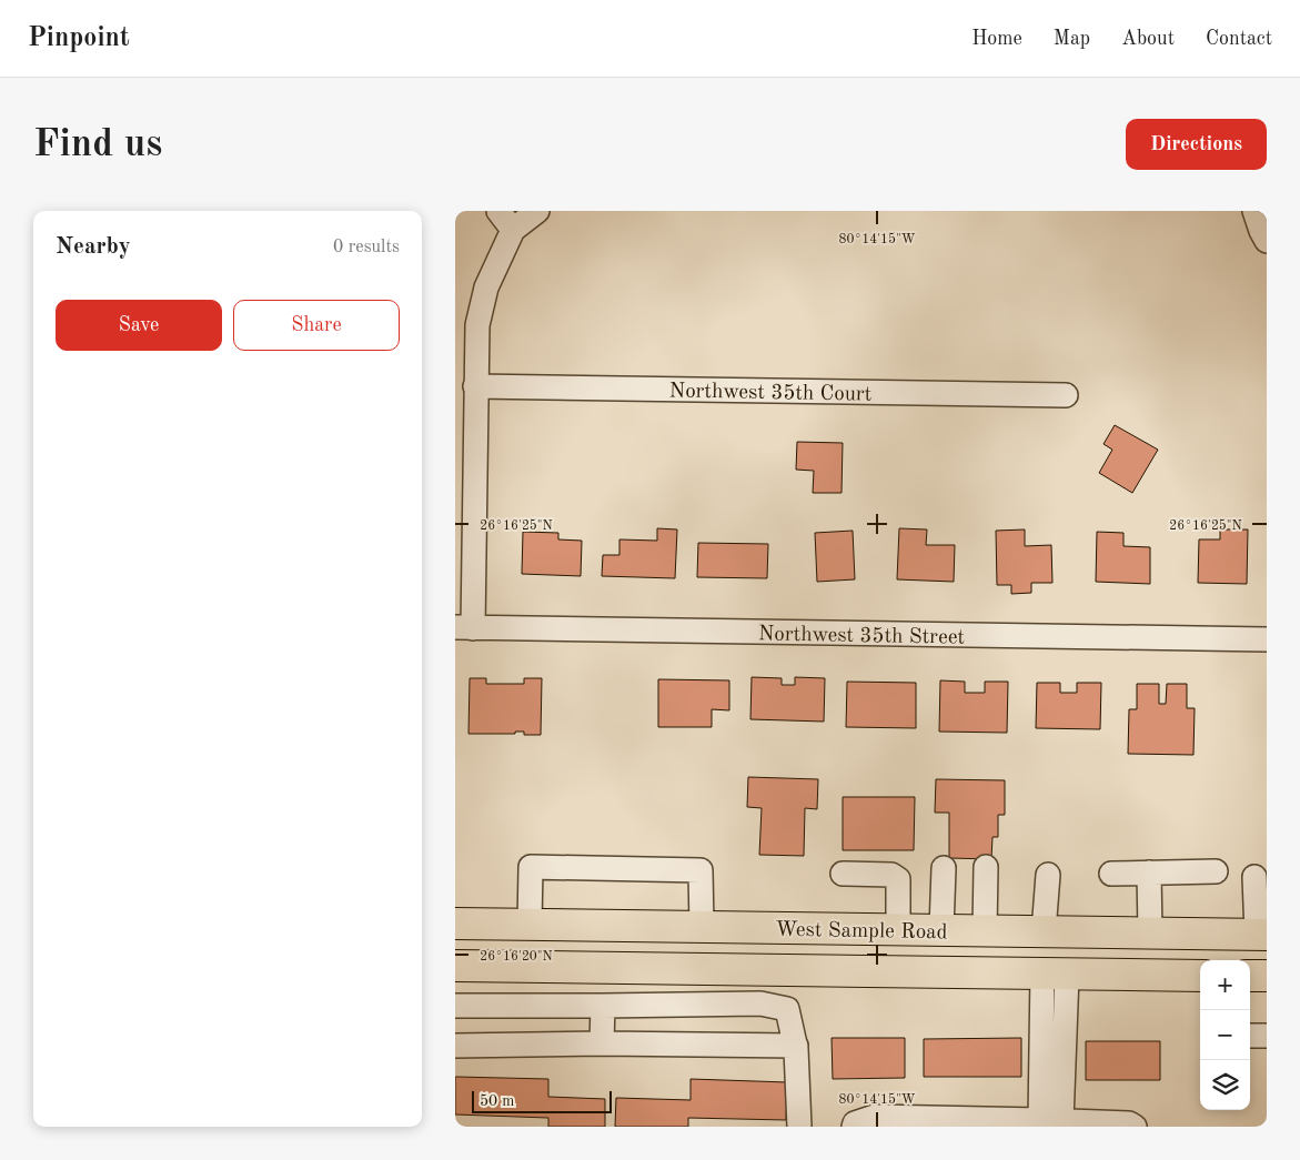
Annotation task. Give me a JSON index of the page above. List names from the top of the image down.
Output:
{
  "streets": {
    "main road": ["West Sample Road"],
    "street": ["Northwest 35th Court", "Northwest 35th Street"]
  },
  "scale_bar": "50 m",
  "page": {
    "header": "Pinpoint",
    "nav": [
      "Home",
      "Map",
      "About",
      "Contact"
    ],
    "buttons": [
      "Directions",
      ["Save", "Share"]
    ],
    "title": "Find us",
    "heading": ["Nearby", "0 results"],
    "map_buttons": ["+", "−"],
    "scale": "50 m"
  },
  "coordinates": ["80°14'15\"W", "26°16'25\"N", "26°16'20\"N"]
}
